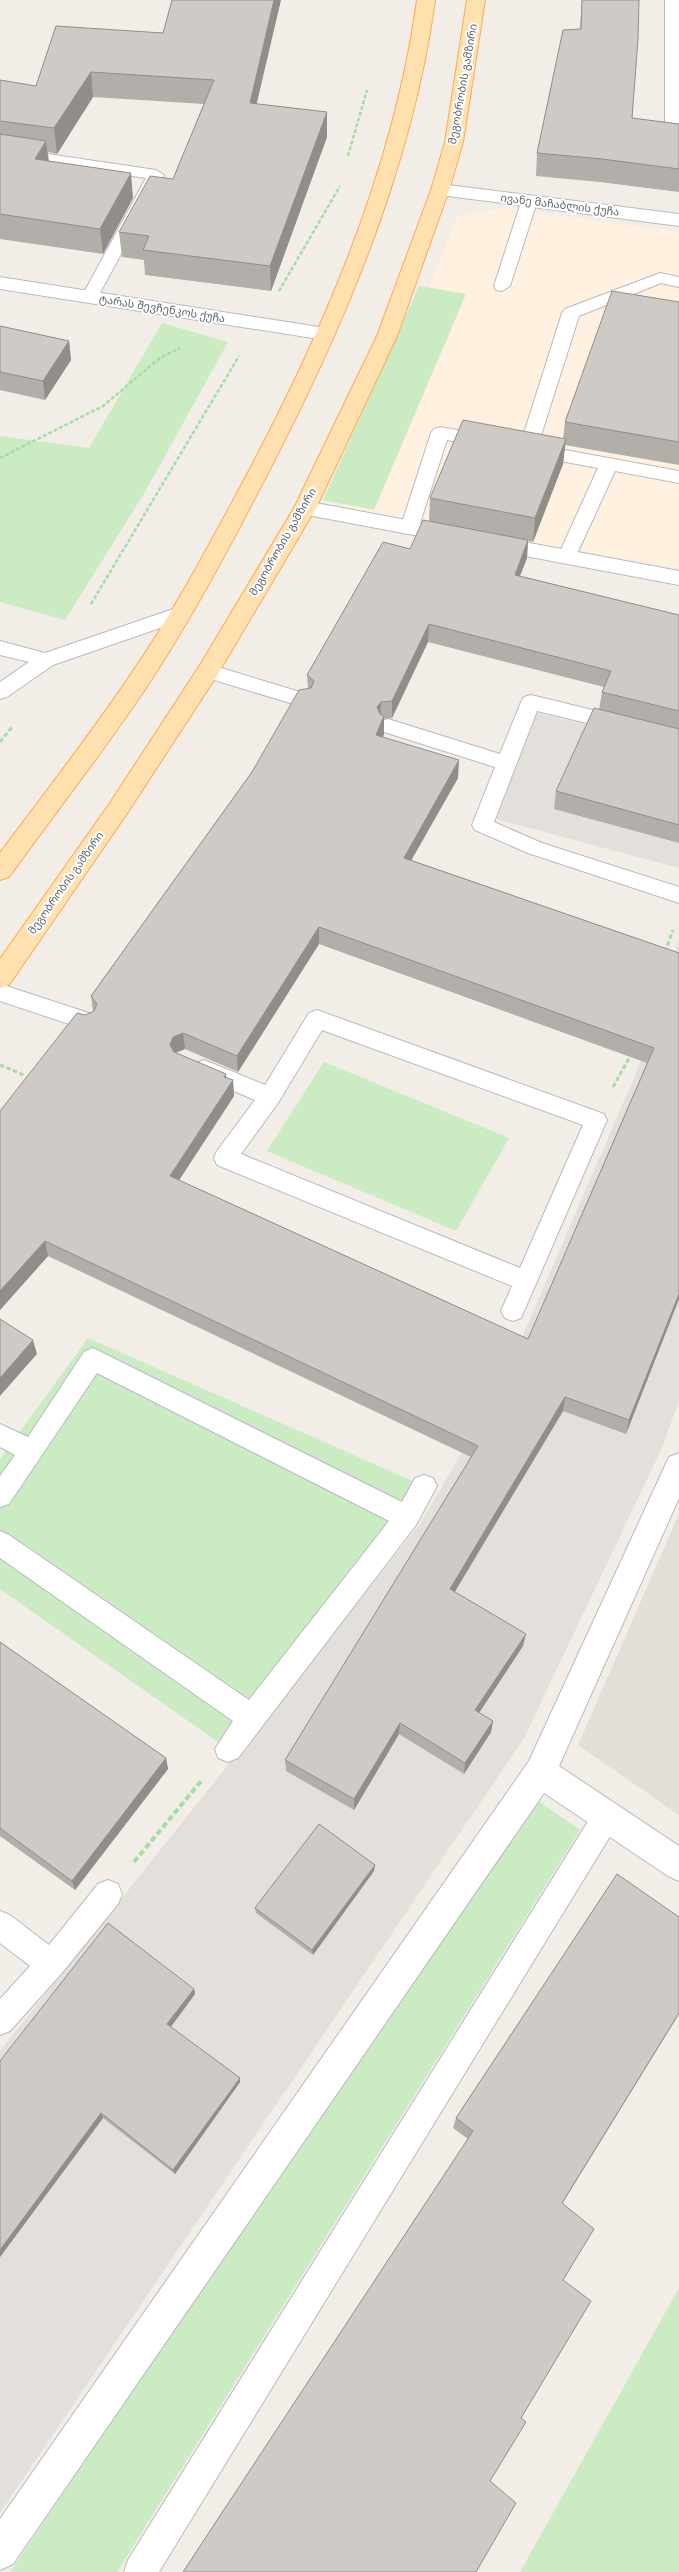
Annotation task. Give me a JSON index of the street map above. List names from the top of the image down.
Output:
{
  "streets": {
    "main road": ["მეგობრობის გამზირი"],
    "street": ["ივანე მაჩაბლის ქუჩა", "ტარას შევჩენკოს ქუჩა"]
  },
  "crossings": [
    ["მეგობრობის გამზირი", "ივანე მაჩაბლის ქუჩა"]
  ]
}
